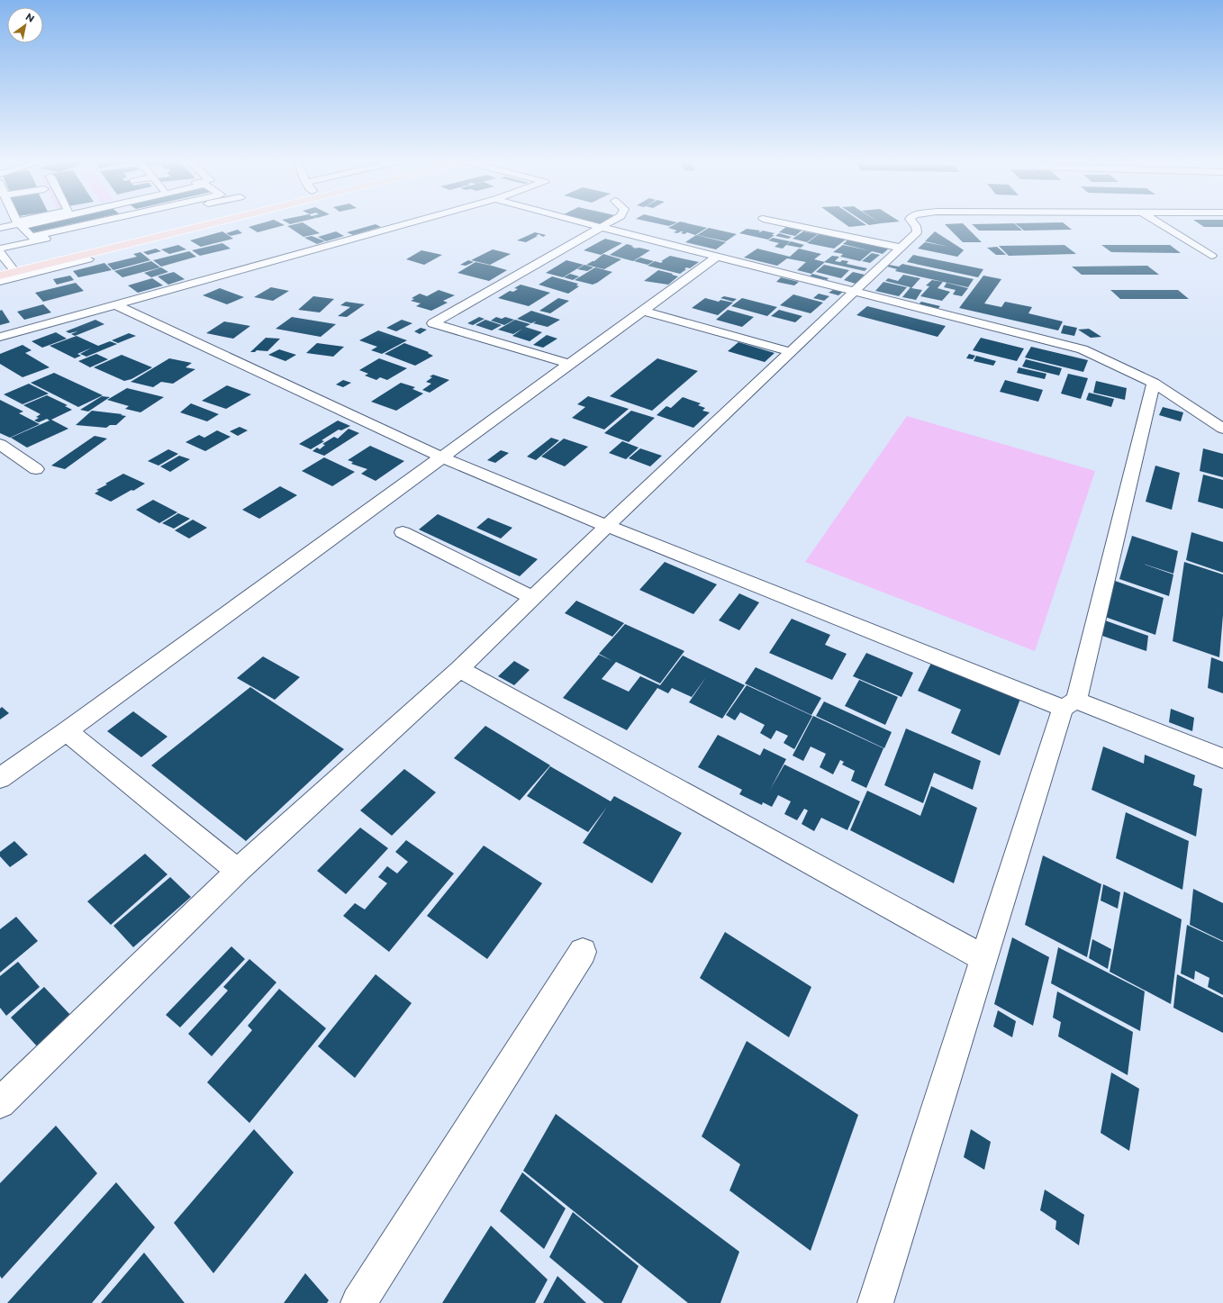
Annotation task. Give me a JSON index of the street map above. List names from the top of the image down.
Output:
{
  "north": "top right"
}
